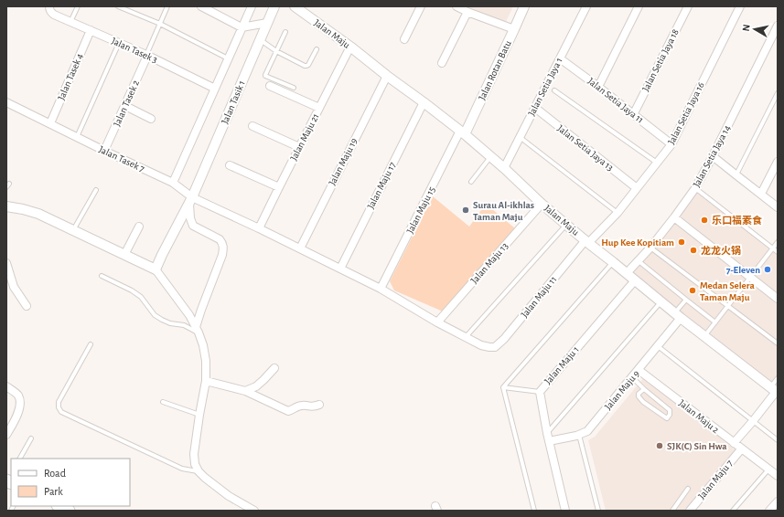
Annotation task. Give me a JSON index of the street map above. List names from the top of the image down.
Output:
{
  "streets": {
    "street": [
      "Jalan Maju",
      "Jalan Tasek 3",
      "Jalan Setia Jaya 18",
      "Jalan Rotan Batu",
      "Jalan Tasek 4",
      "Jalan Setia Jaya 1",
      "Jalan Setia Jaya 11",
      "Jalan Tasik 1",
      "Jalan Tasek 2",
      "Jalan Setia Jaya 16",
      "Jalan Maju 21",
      "Jalan Setia Jaya 13",
      "Jalan Setia Jaya 14",
      "Jalan Tasek 7",
      "Jalan Maju 19",
      "Jalan Maju 17",
      "Jalan Maju 15",
      "Jalan Maju 13",
      "Jalan Maju 11",
      "Jalan Maju 1",
      "Jalan Maju 9",
      "Jalan Maju 2",
      "Jalan Maju 7"
    ]
  },
  "crossings": [
    ["Jalan Maju", "Jalan Rotan Batu"],
    ["Jalan Maju", "Jalan Setia Jaya 1"],
    ["Jalan Maju", "Jalan Setia Jaya 16"],
    ["Jalan Maju", "Jalan Maju 21"],
    ["Jalan Maju", "Jalan Setia Jaya 14"],
    ["Jalan Maju", "Jalan Maju 19"],
    ["Jalan Maju", "Jalan Maju 17"],
    ["Jalan Maju", "Jalan Maju 15"],
    ["Jalan Maju", "Jalan Maju 13"],
    ["Jalan Maju", "Jalan Maju 11"],
    ["Jalan Maju", "Jalan Maju 1"],
    ["Jalan Maju", "Jalan Maju 9"],
    ["Jalan Tasek 3", "Jalan Tasek 4"],
    ["Jalan Tasek 3", "Jalan Tasek 2"],
    ["Jalan Setia Jaya 18", "Jalan Setia Jaya 11"],
    ["Jalan Rotan Batu", "Jalan Maju 15"],
    ["Jalan Tasek 4", "Jalan Tasek 7"],
    ["Jalan Setia Jaya 1", "Jalan Setia Jaya 11"],
    ["Jalan Setia Jaya 1", "Jalan Setia Jaya 13"],
    ["Jalan Setia Jaya 11", "Jalan Setia Jaya 16"],
    ["Jalan Tasik 1", "Jalan Tasek 7"],
    ["Jalan Tasek 2", "Jalan Tasek 7"],
    ["Jalan Setia Jaya 16", "Jalan Setia Jaya 13"],
    ["Jalan Setia Jaya 16", "Jalan Maju 11"],
    ["Jalan Maju 21", "Jalan Tasek 7"],
    ["Jalan Tasek 7", "Jalan Maju 19"],
    ["Jalan Tasek 7", "Jalan Maju 17"],
    ["Jalan Tasek 7", "Jalan Maju 15"],
    ["Jalan Tasek 7", "Jalan Maju 13"],
    ["Jalan Tasek 7", "Jalan Maju 11"],
    ["Jalan Maju 1", "Jalan Maju 9"],
    ["Jalan Maju 9", "Jalan Maju 2"],
    ["Jalan Maju 2", "Jalan Maju 7"]
  ],
  "places": [
    "Surau Al-ikhlas Taman Maju",
    "乐口福素食",
    "Hup Kee Kopitiam",
    "龙龙火锅",
    "7-Eleven",
    "Medan Selera Taman Maju",
    "SJK(C) Sin Hwa"
  ],
  "legend": ["Road", "Park"],
  "north": "left"
}
